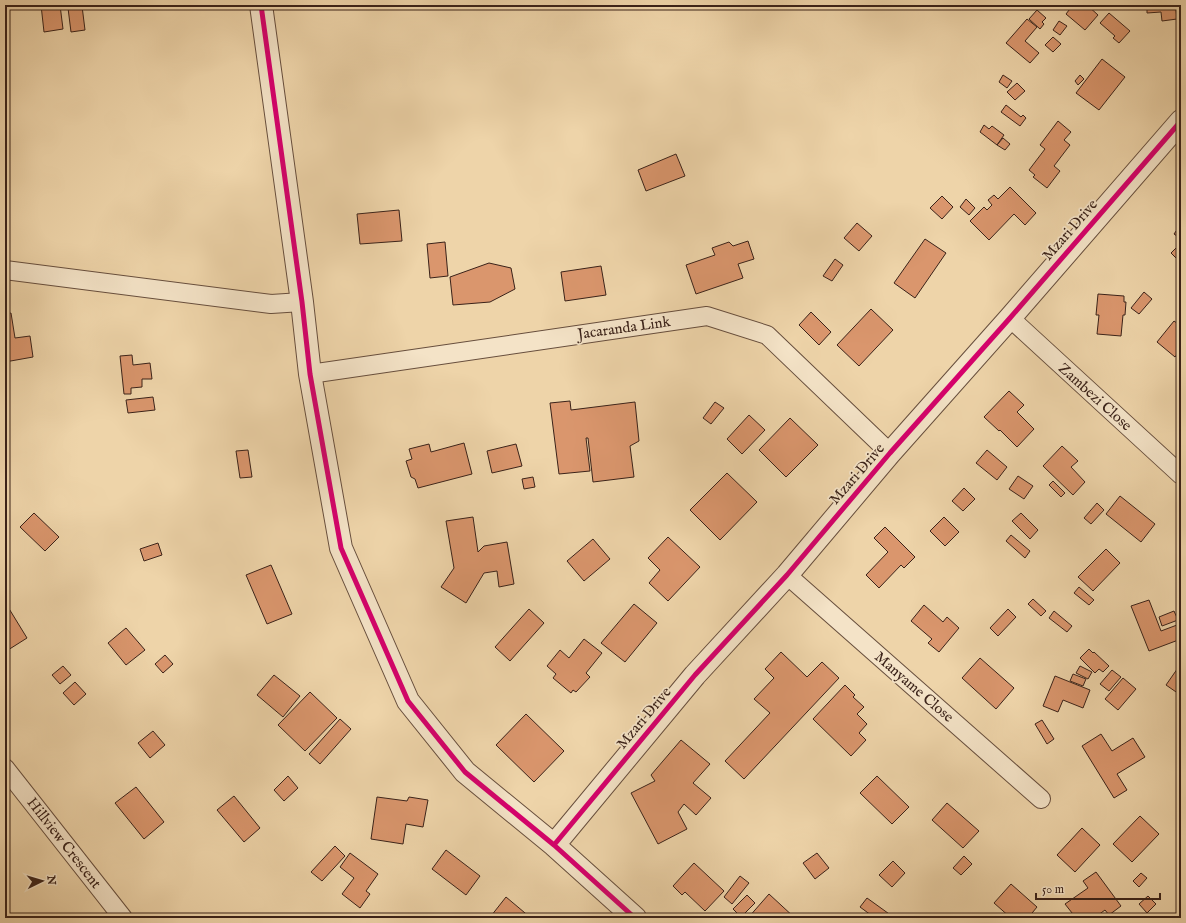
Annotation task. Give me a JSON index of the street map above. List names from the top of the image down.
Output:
{
  "streets": {
    "street": [
      "Mzari Drive",
      "Jacaranda Link",
      "Zambezi Close",
      "Manyame Close",
      "Hillview Crescent"
    ]
  },
  "crossings": [
    ["Mzari Drive", "Jacaranda Link"],
    ["Mzari Drive", "Zambezi Close"],
    ["Mzari Drive", "Manyame Close"]
  ],
  "scale_bar": "50 m",
  "north": "right"
}
